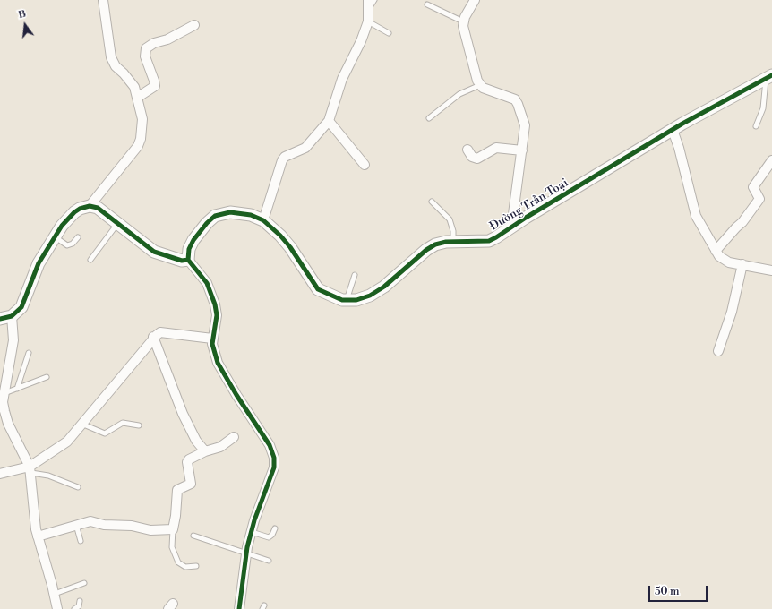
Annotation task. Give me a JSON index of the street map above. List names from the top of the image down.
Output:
{
  "streets": {
    "street": ["Đường Trần Toại"]
  },
  "scale_bar": "50 m",
  "north": "top"
}
